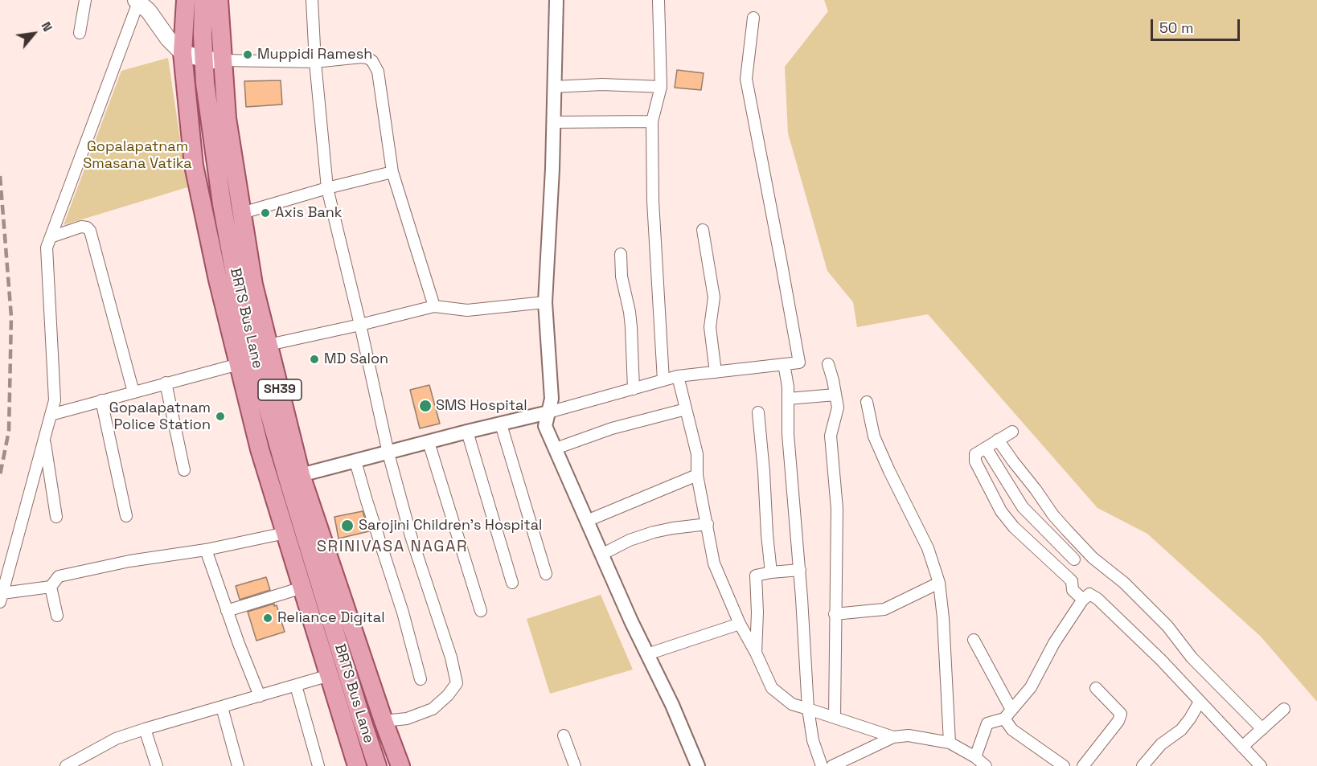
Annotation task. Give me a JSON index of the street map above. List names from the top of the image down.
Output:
{
  "streets": {
    "main road": ["BRTS Bus Lane", "SH39"]
  },
  "districts": ["SRINIVASA NAGAR"],
  "parks": ["Gopalapatnam Smasana Vatika"],
  "places": [
    "Muppidi Ramesh",
    "Axis Bank",
    "MD Salon",
    "SMS Hospital",
    "Gopalapatnam Police Station",
    "Sarojini Children's Hospital",
    "Reliance Digital"
  ],
  "scale_bar": "50 m",
  "north": "top right"
}
